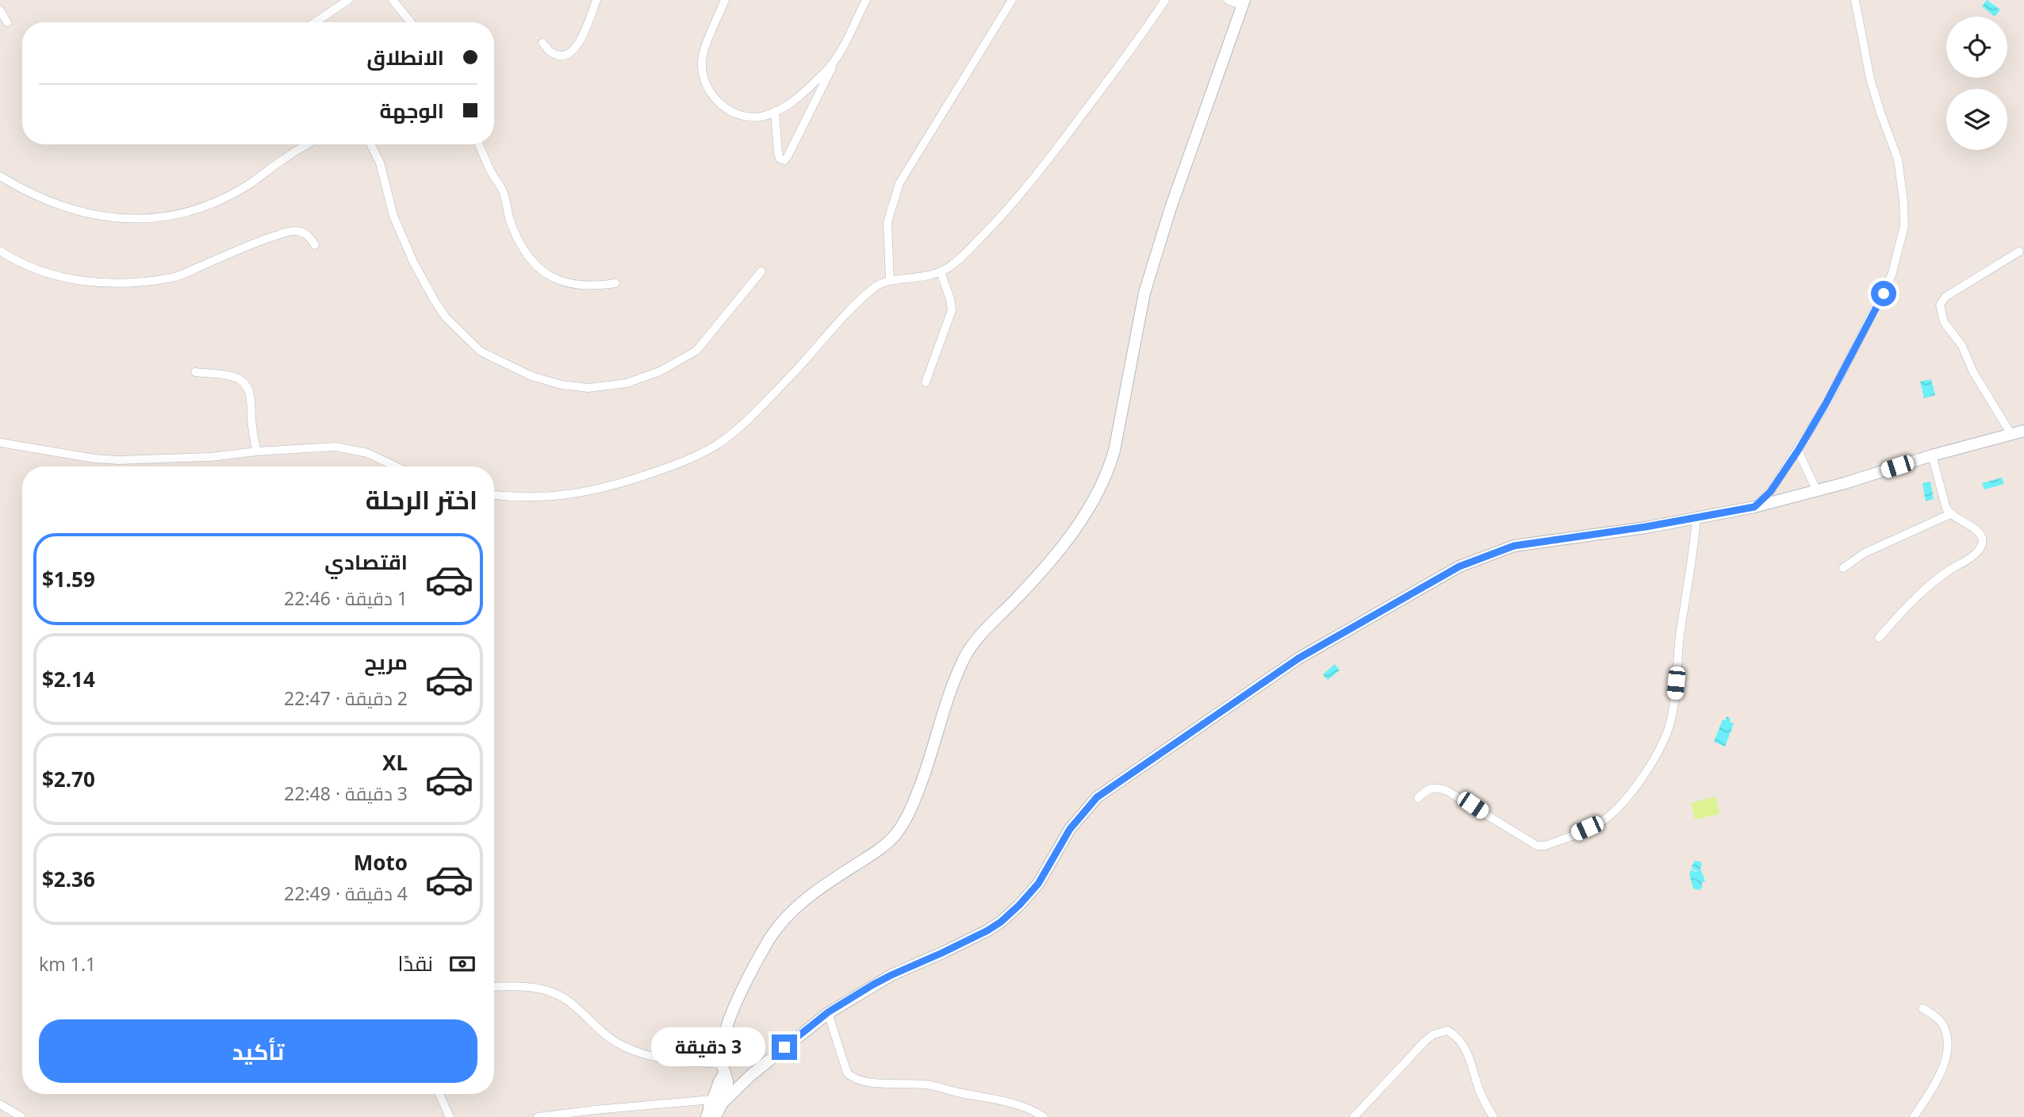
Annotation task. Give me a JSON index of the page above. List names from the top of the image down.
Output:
{
  "page": {
    "banner": ["الانطلاق", "الوجهة"],
    "heading": "اختر الرحلة",
    "list": [
      {
        "name": "اقتصادي",
        "note": "1 دقيقة · 22:46",
        "value": "$1.59"
      },
      {
        "name": "مريح",
        "note": "2 دقيقة · 22:47",
        "value": "$2.14"
      },
      {
        "name": "XL",
        "note": "3 دقيقة · 22:48",
        "value": "$2.70"
      },
      {
        "name": "Moto",
        "note": "4 دقيقة · 22:49",
        "value": "$2.36"
      }
    ],
    "pay": ["نقدًا", "1.1 km"],
    "buttons": "تأكيد",
    "bubble": "3 دقيقة"
  }
}
